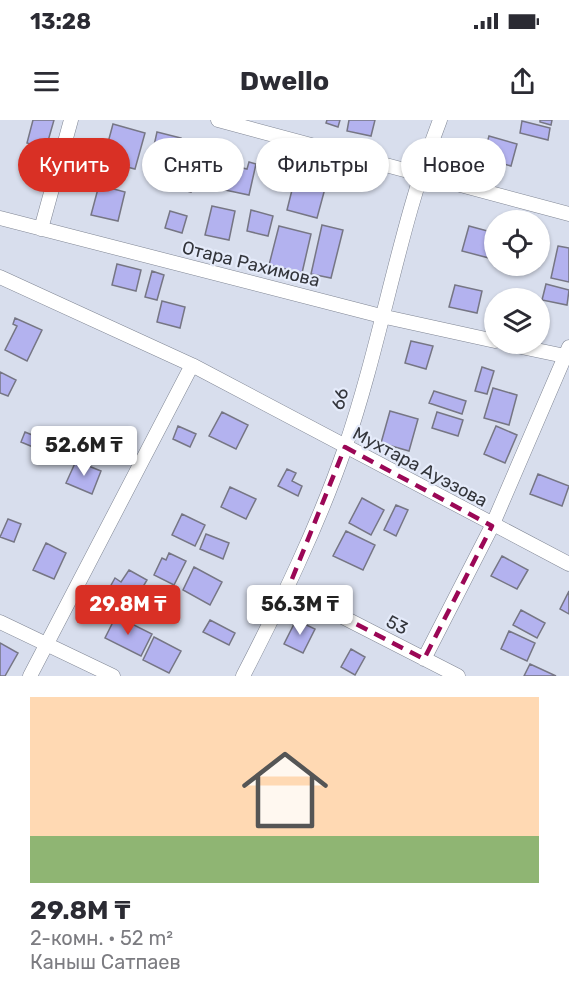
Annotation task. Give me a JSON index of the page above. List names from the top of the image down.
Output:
{
  "streets": {
    "street": [
      "Отара Рахимова",
      "66",
      "Мухтара Ауэзова",
      "53"
    ]
  },
  "crossings": [
    ["Отара Рахимова", "66"],
    ["66", "Мухтара Ауэзова"],
    ["66", "53"]
  ],
  "page": {
    "status": "13:28",
    "header": "Dwello",
    "chip": [
      "Купить",
      "Снять",
      "Фильтры",
      "Новое"
    ],
    "price": ["52.6M ₸", "29.8M ₸", "56.3M ₸"],
    "list": [
      {
        "name": "29.8M ₸",
        "note": "2-комн. · 52 m² · Каныш Сатпаев"
      }
    ]
  }
}
